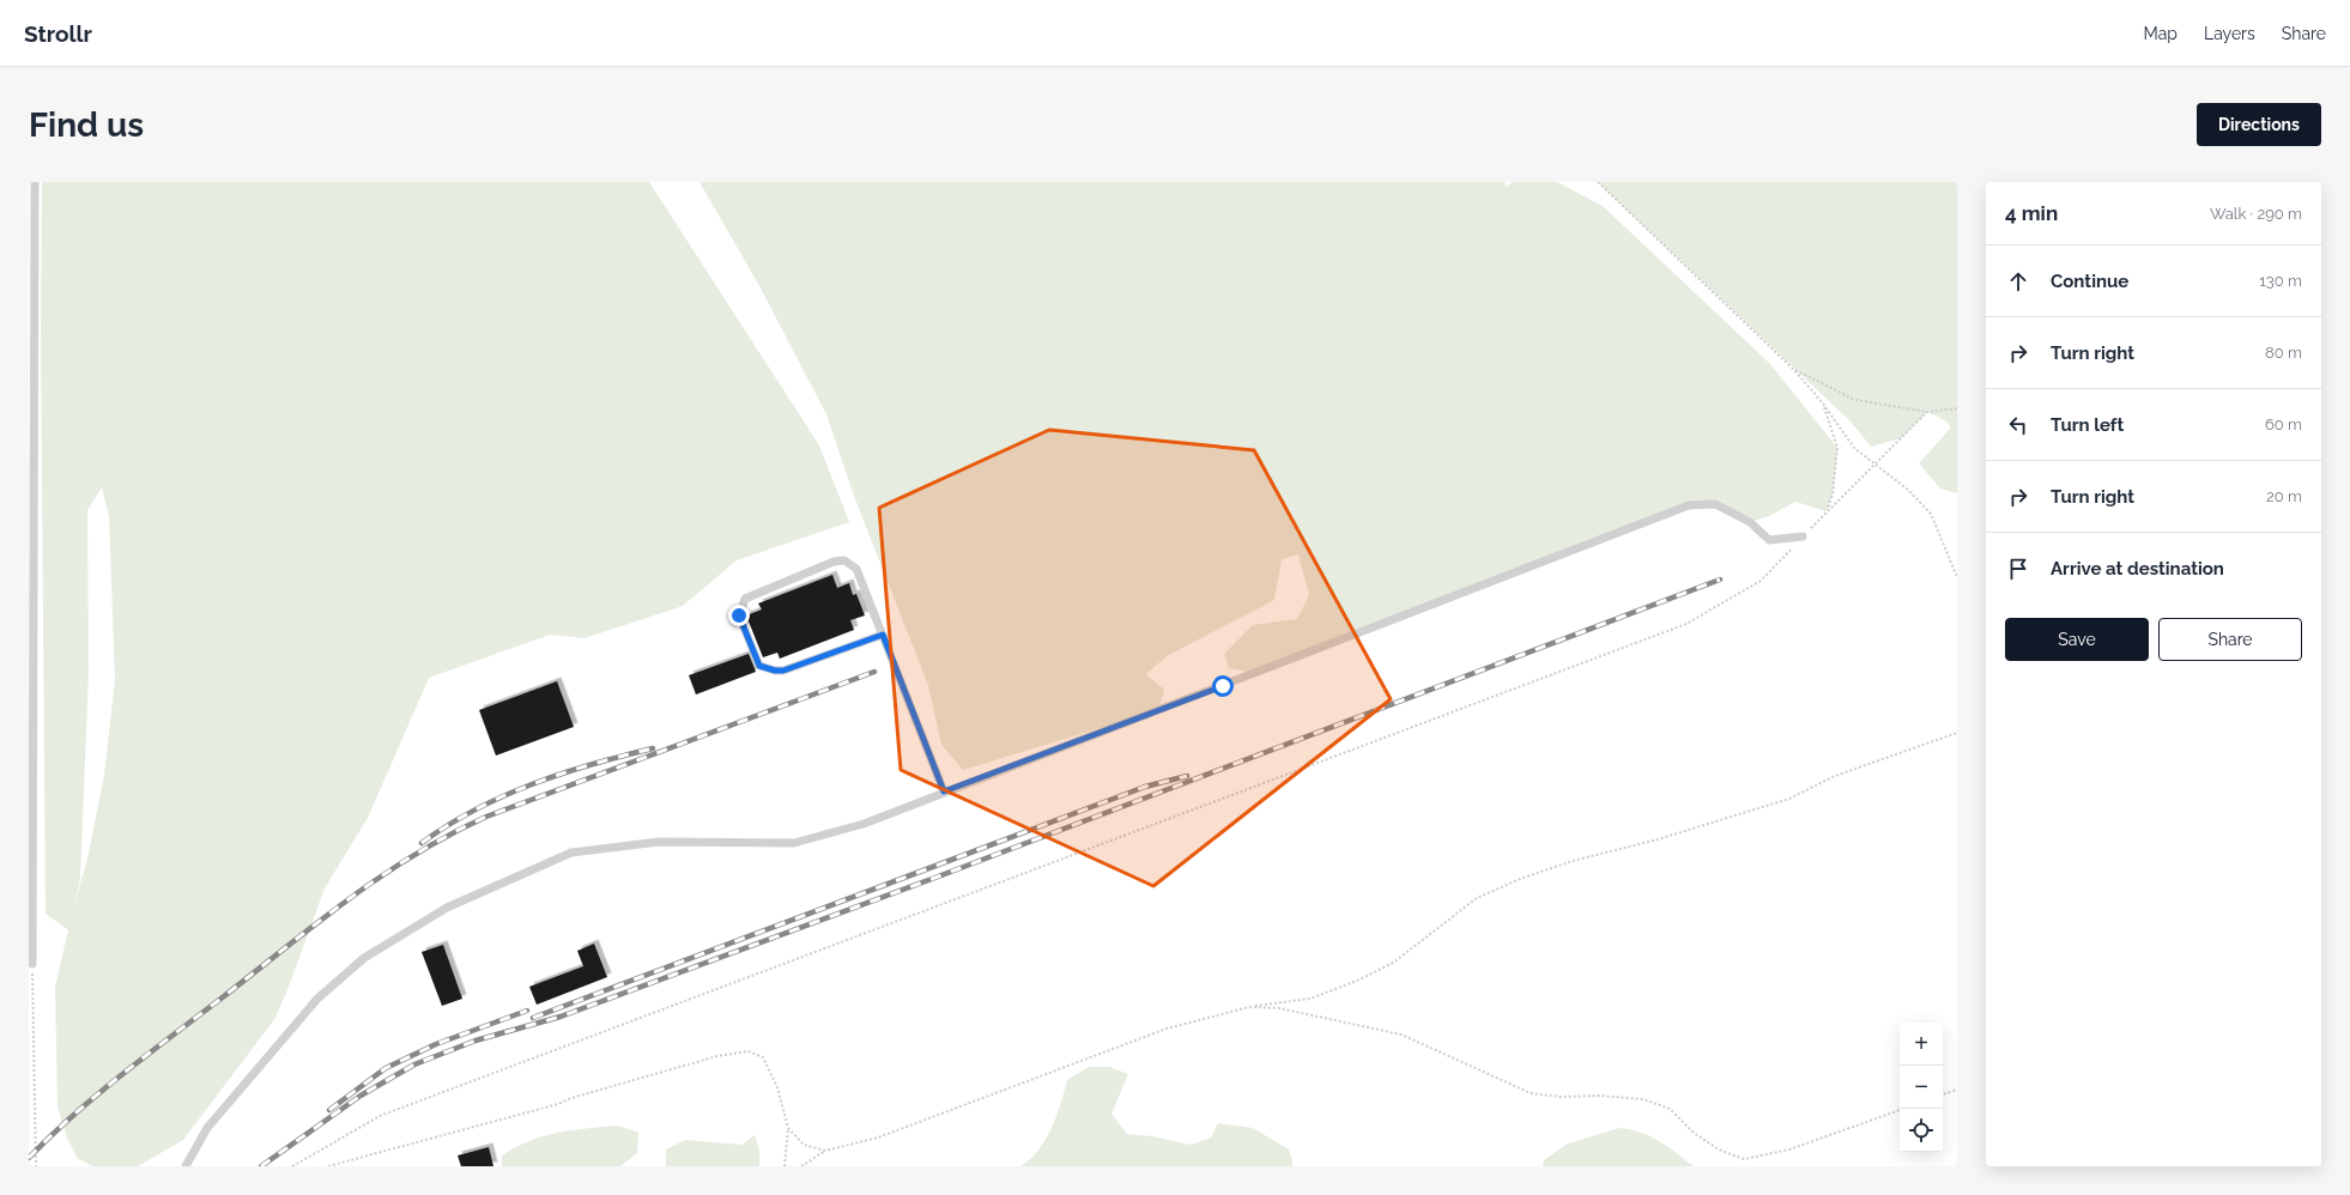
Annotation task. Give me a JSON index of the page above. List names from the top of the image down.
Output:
{
  "page": {
    "header": "Strollr",
    "nav": ["Map", "Layers", "Share"],
    "buttons": [
      "Directions",
      ["Save", "Share"]
    ],
    "title": "Find us",
    "heading": ["4 min", "Walk · 290 m"],
    "list": [
      ["Continue", "130 m"],
      ["Turn right", "80 m"],
      ["Turn left", "60 m"],
      ["Turn right", "20 m"],
      "Arrive at destination"
    ],
    "map_buttons": ["+", "−"]
  }
}
